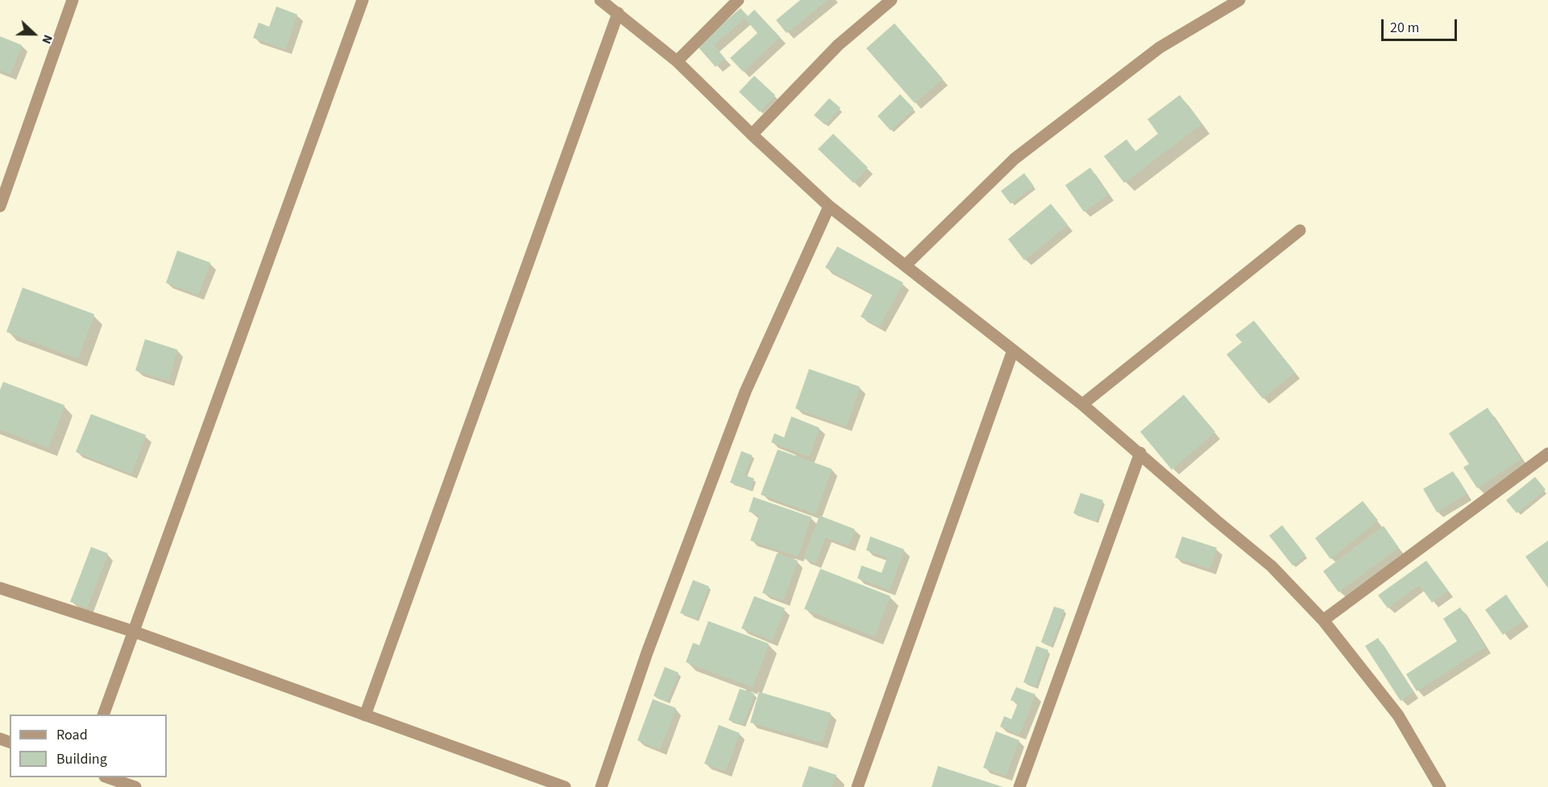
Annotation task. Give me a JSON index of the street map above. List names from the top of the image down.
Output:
{
  "legend": ["Road", "Building"],
  "scale_bar": "20 m",
  "north": "right"
}
